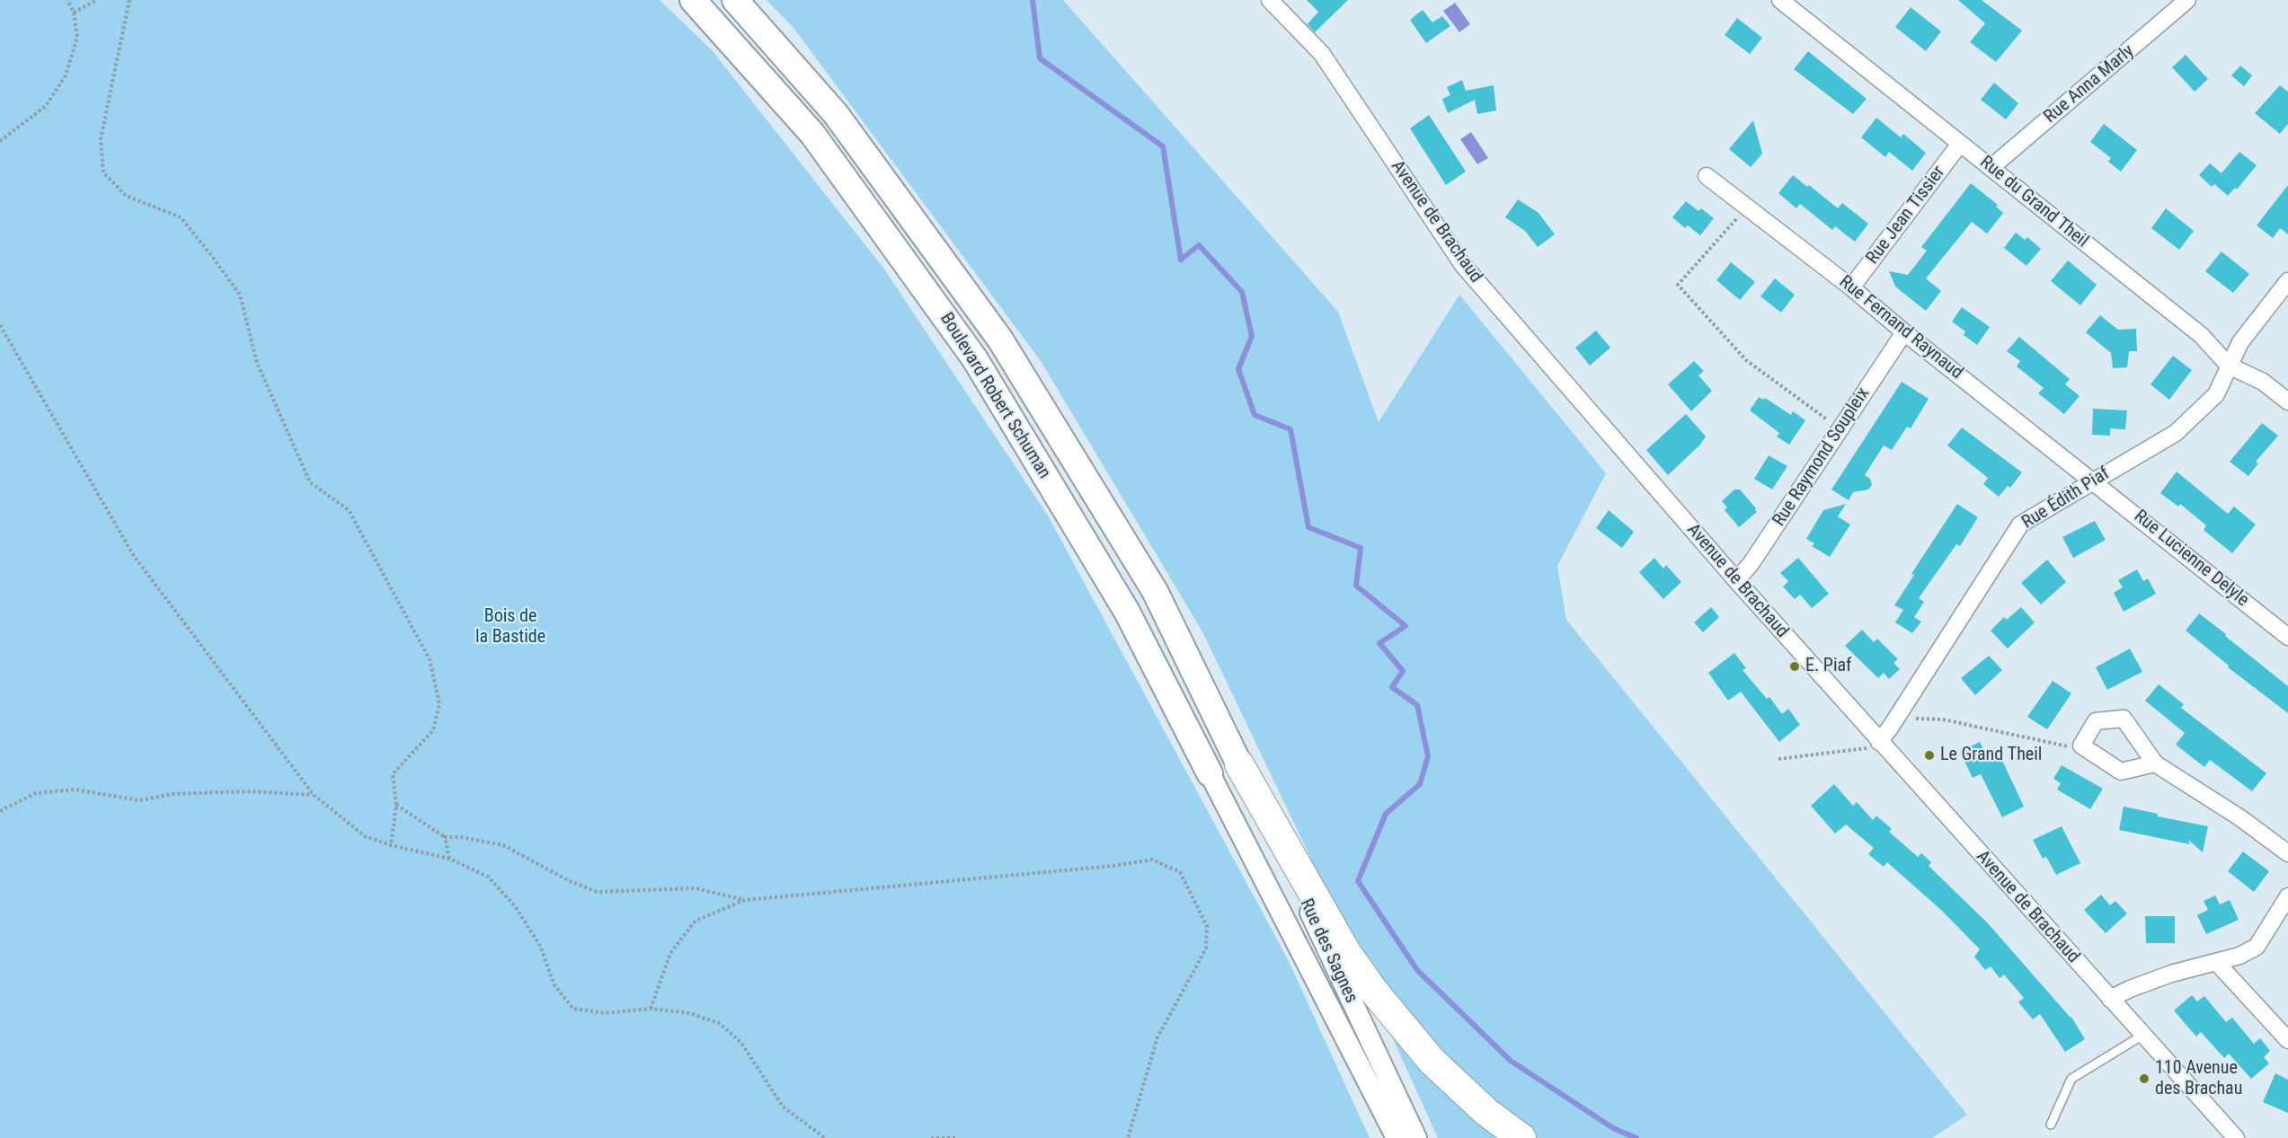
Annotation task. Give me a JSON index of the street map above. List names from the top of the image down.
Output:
{
  "streets": {
    "main road": ["Boulevard Robert Schuman"],
    "street": [
      "Rue Anna Marly",
      "Rue du Grand Theil",
      "Rue Jean Tissier",
      "Avenue de Brachaud",
      "Rue Fernand Raynaud",
      "Rue Raymond Soupleix",
      "Rue Édith Piaf",
      "Rue Lucienne Delyle",
      "Rue des Sagnes"
    ]
  },
  "crossings": [
    ["Rue Anna Marly", "Rue du Grand Theil"],
    ["Rue du Grand Theil", "Rue Jean Tissier"],
    ["Rue du Grand Theil", "Rue Édith Piaf"],
    ["Rue Jean Tissier", "Rue Fernand Raynaud"],
    ["Avenue de Brachaud", "Rue Raymond Soupleix"],
    ["Avenue de Brachaud", "Rue Édith Piaf"],
    ["Rue Fernand Raynaud", "Rue Raymond Soupleix"],
    ["Rue Fernand Raynaud", "Rue Édith Piaf"],
    ["Rue Fernand Raynaud", "Rue Lucienne Delyle"],
    ["Boulevard Robert Schuman", "Rue des Sagnes"],
    ["Rue Édith Piaf", "Rue Lucienne Delyle"]
  ],
  "parks": ["Bois de la Bastide"],
  "places": ["E. Piaf", "Le Grand Theil", "110 Avenue des Brachau"]
}
